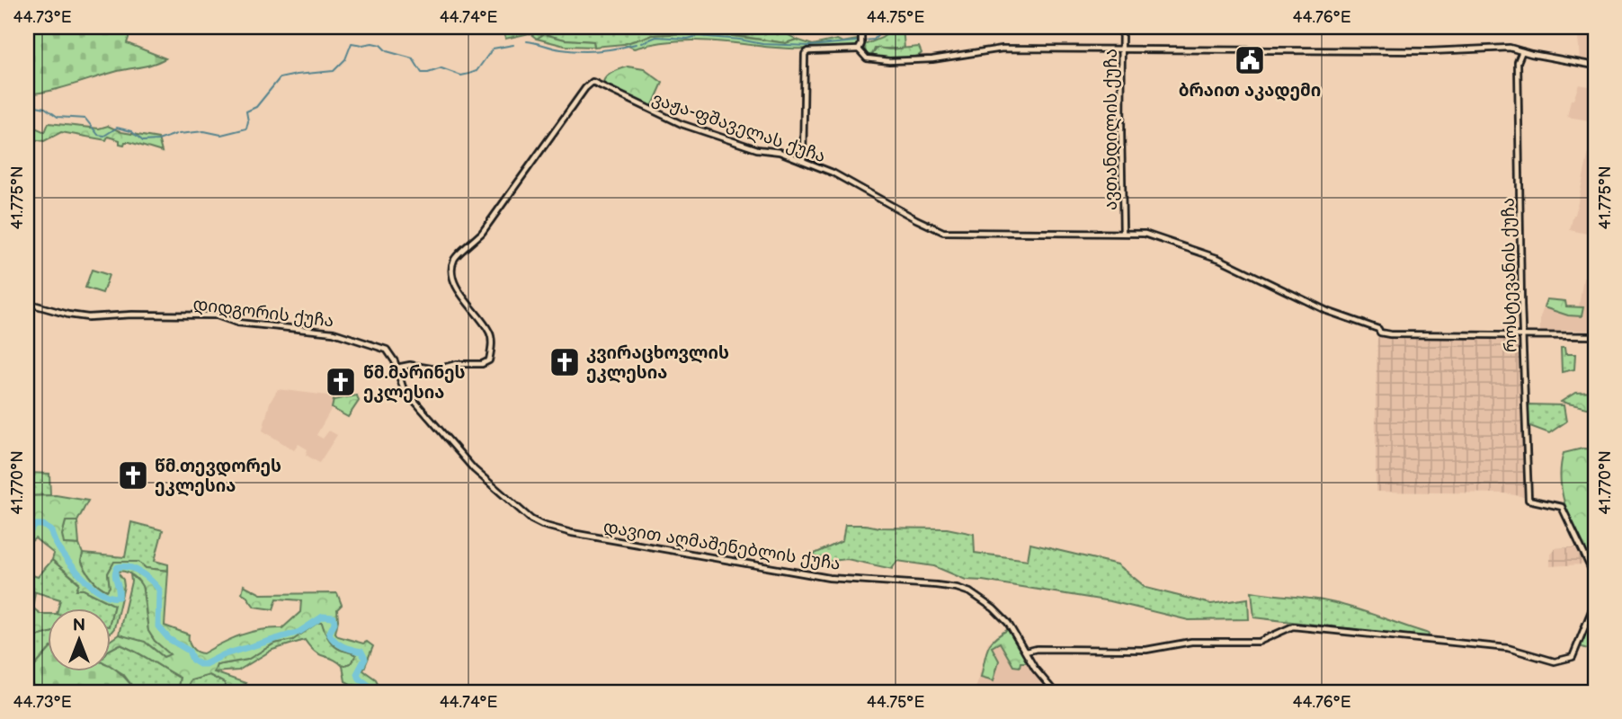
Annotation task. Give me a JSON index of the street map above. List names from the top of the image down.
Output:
{
  "streets": {
    "street": [
      "ვაჟა-ფშაველას ქუჩა",
      "ავთანდილის ქუჩა",
      "როსტევანის ქუჩა",
      "დიდგორის ქუჩა",
      "დავით აღმაშენებლის ქუჩა"
    ]
  },
  "crossings": [
    ["ვაჟა-ფშაველას ქუჩა", "ავთანდილის ქუჩა"],
    ["ვაჟა-ფშაველას ქუჩა", "დიდგორის ქუჩა"],
    ["დიდგორის ქუჩა", "დავით აღმაშენებლის ქუჩა"]
  ],
  "places": {
    "public building": ["ბრაით აკადემი"],
    "church": ["კვირაცხოვლის ეკლესია", "წმ.მარინეს ეკლესია", "წმ.თევდორეს ეკლესია"]
  },
  "north": "top",
  "coordinates": [
    "44.73°E",
    "44.74°E",
    "44.75°E",
    "44.76°E",
    "41.775°N",
    "41.770°N"
  ]
}
